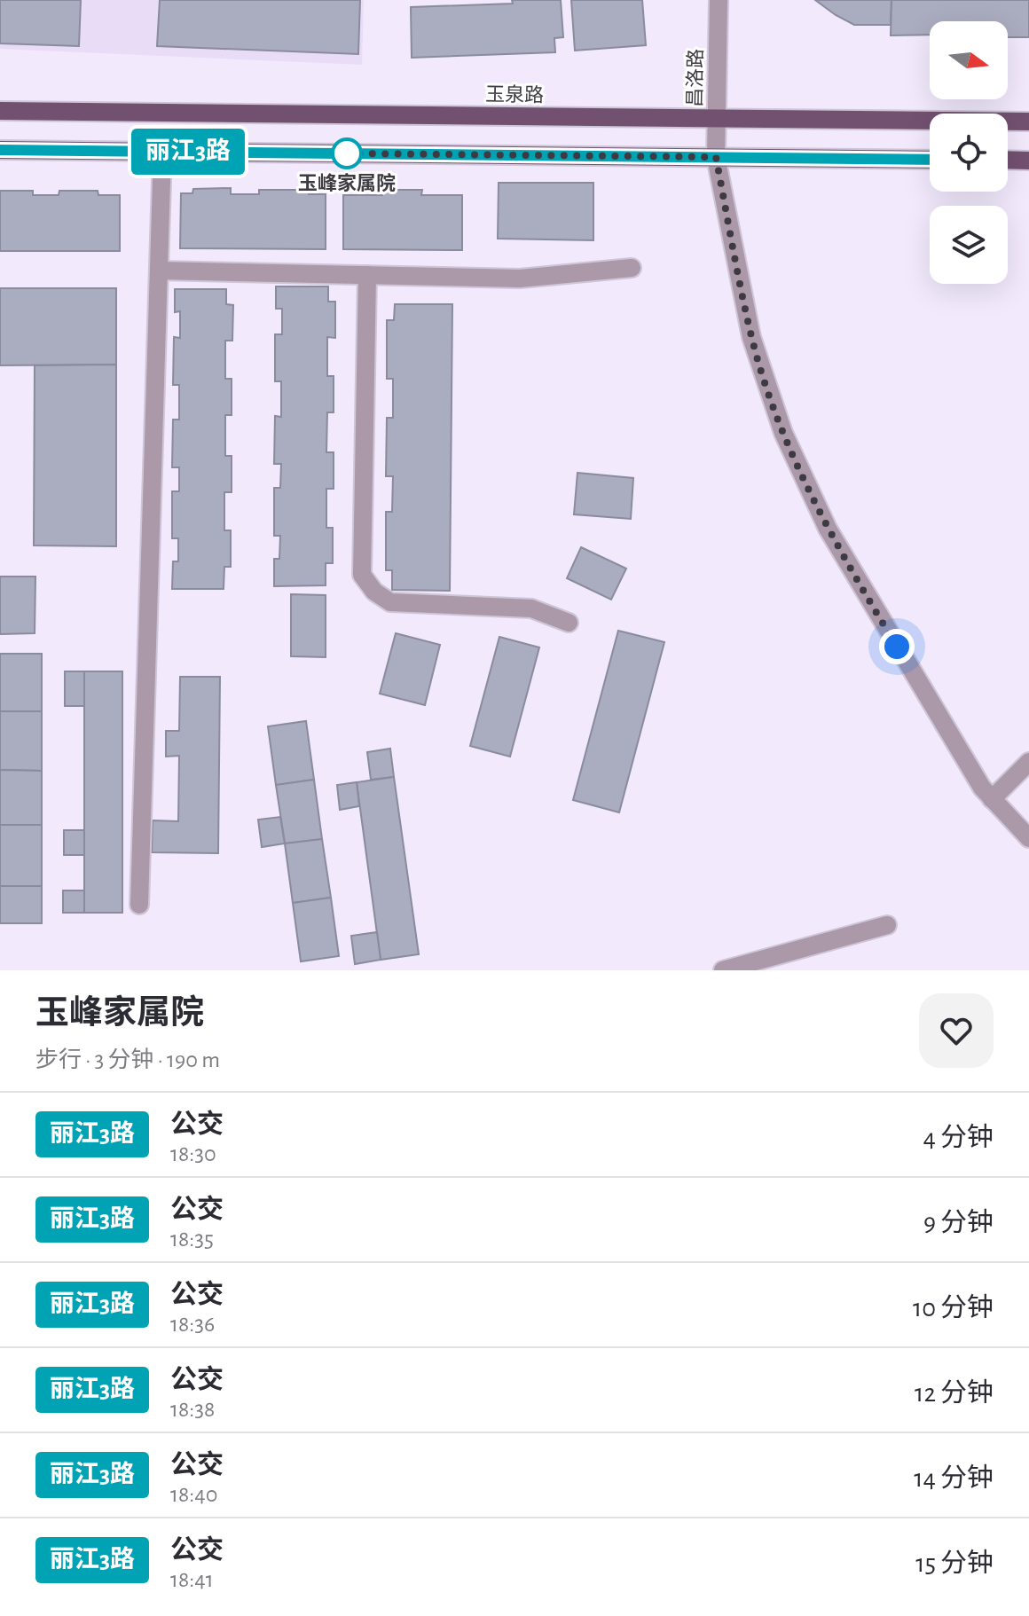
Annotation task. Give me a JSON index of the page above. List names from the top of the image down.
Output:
{
  "streets": {
    "main road": ["玉泉路"],
    "street": ["昌洛路"]
  },
  "crossings": [
    ["昌洛路", "玉泉路"]
  ],
  "places": ["玉峰家属院"],
  "lines": ["bus line 丽江3路"],
  "north": "right",
  "page": {
    "on_map": "丽江3路",
    "heading": ["玉峰家属院", "步行 · 3 分钟 · 190 m"],
    "list": [
      {
        "mark": "丽江3路",
        "name": "公交",
        "note": "18:30",
        "value": "4 分钟"
      },
      {
        "mark": "丽江3路",
        "name": "公交",
        "note": "18:35",
        "value": "9 分钟"
      },
      {
        "mark": "丽江3路",
        "name": "公交",
        "note": "18:36",
        "value": "10 分钟"
      },
      {
        "mark": "丽江3路",
        "name": "公交",
        "note": "18:38",
        "value": "12 分钟"
      },
      {
        "mark": "丽江3路",
        "name": "公交",
        "note": "18:40",
        "value": "14 分钟"
      },
      {
        "mark": "丽江3路",
        "name": "公交",
        "note": "18:41",
        "value": "15 分钟"
      }
    ]
  }
}
